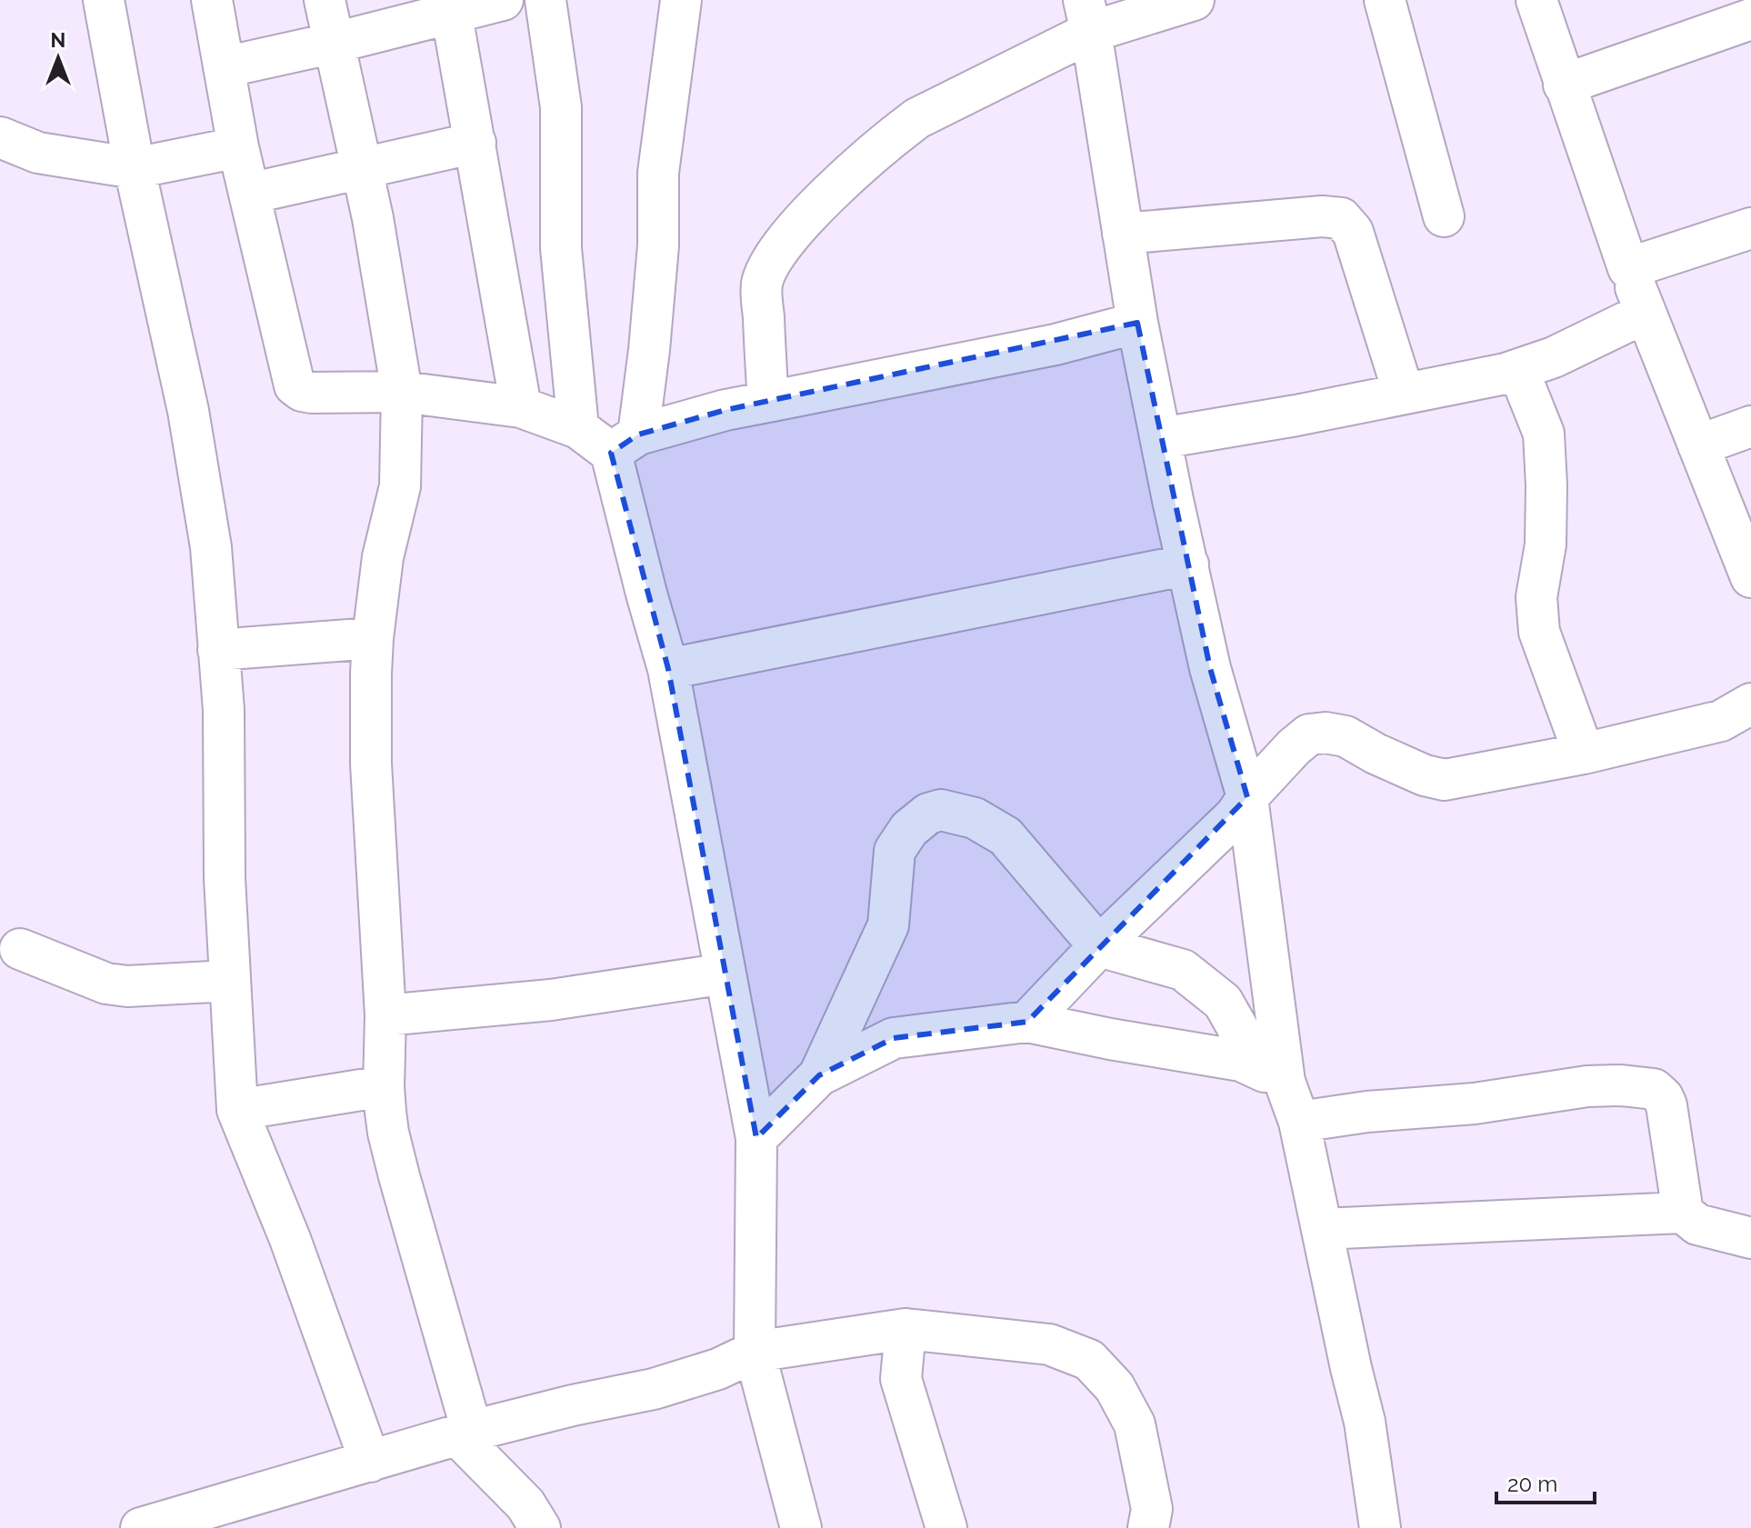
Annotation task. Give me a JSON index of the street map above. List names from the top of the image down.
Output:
{
  "scale_bar": "20 m",
  "north": "top"
}
